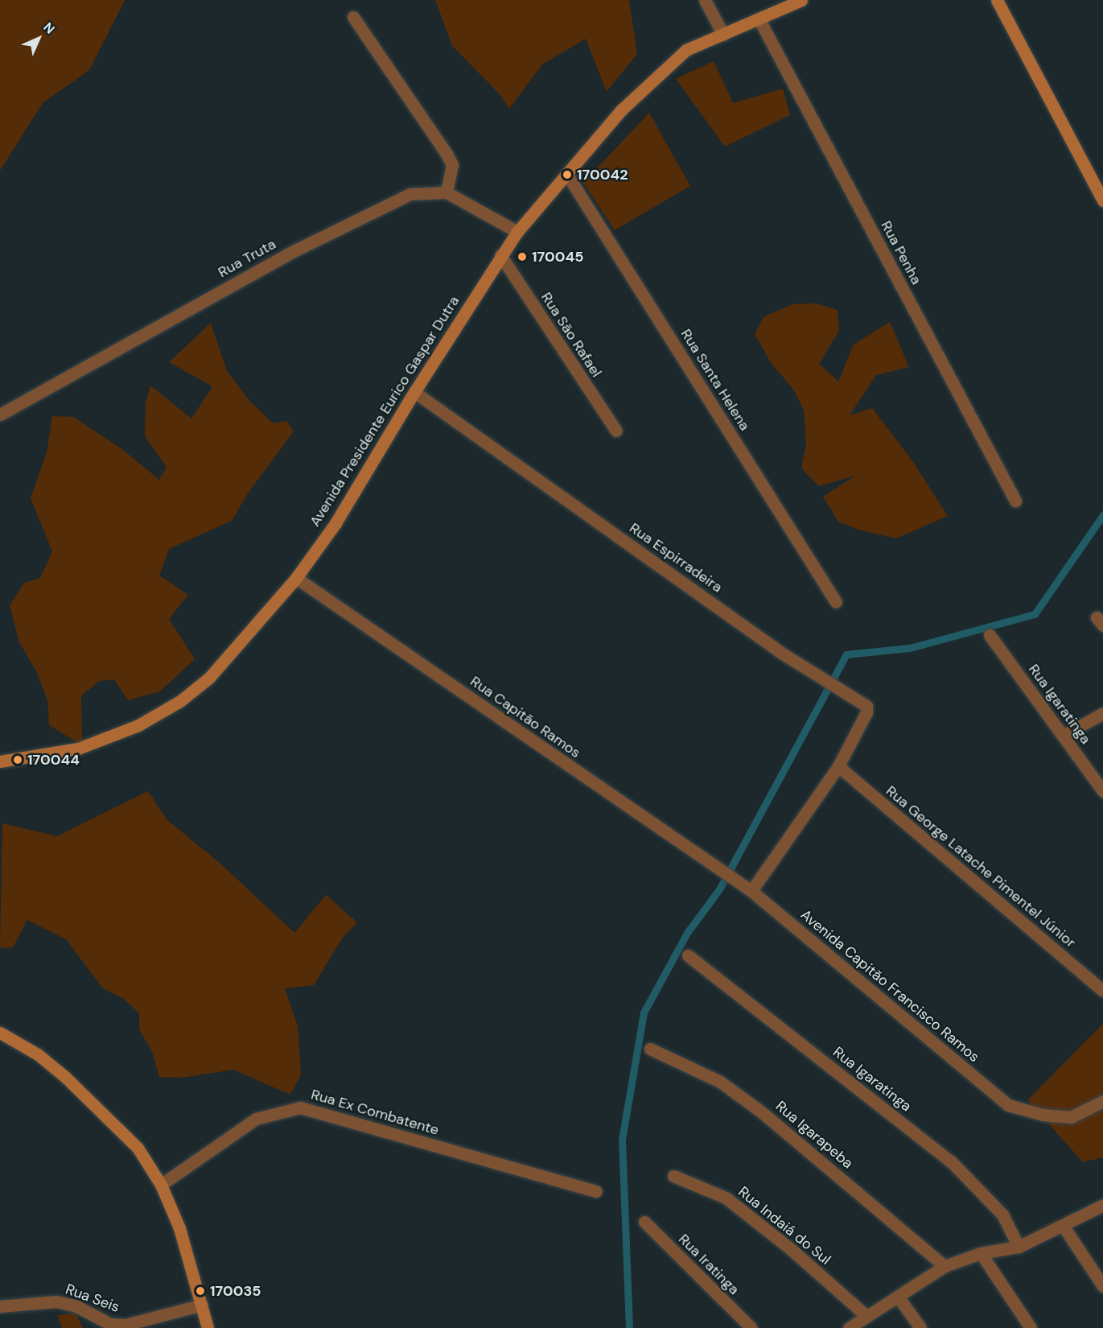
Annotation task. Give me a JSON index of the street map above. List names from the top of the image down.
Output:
{
  "streets": {
    "main road": ["Avenida Presidente Eurico Gaspar Dutra"],
    "street": [
      "Rua Penha",
      "Rua Truta",
      "Rua São Rafael",
      "Rua Santa Helena",
      "Rua Espirradeira",
      "Rua Igaratinga",
      "Rua Capitão Ramos",
      "Rua George Latache Pimentel Júnior",
      "Avenida Capitão Francisco Ramos",
      "Rua Ex Combatente",
      "Rua Igarapeba",
      "Rua Indaiá do Sul",
      "Rua Iratinga",
      "Rua Seis"
    ]
  },
  "crossings": [
    ["Rua Penha", "Avenida Presidente Eurico Gaspar Dutra"],
    ["Rua São Rafael", "Avenida Presidente Eurico Gaspar Dutra"],
    ["Rua Santa Helena", "Avenida Presidente Eurico Gaspar Dutra"],
    ["Avenida Presidente Eurico Gaspar Dutra", "Rua Espirradeira"],
    ["Avenida Presidente Eurico Gaspar Dutra", "Rua Capitão Ramos"],
    ["Rua Espirradeira", "Rua George Latache Pimentel Júnior"],
    ["Rua Capitão Ramos", "Avenida Capitão Francisco Ramos"]
  ],
  "places": [
    "170042",
    "170045",
    "170044",
    "170035"
  ],
  "north": "top right"
}
